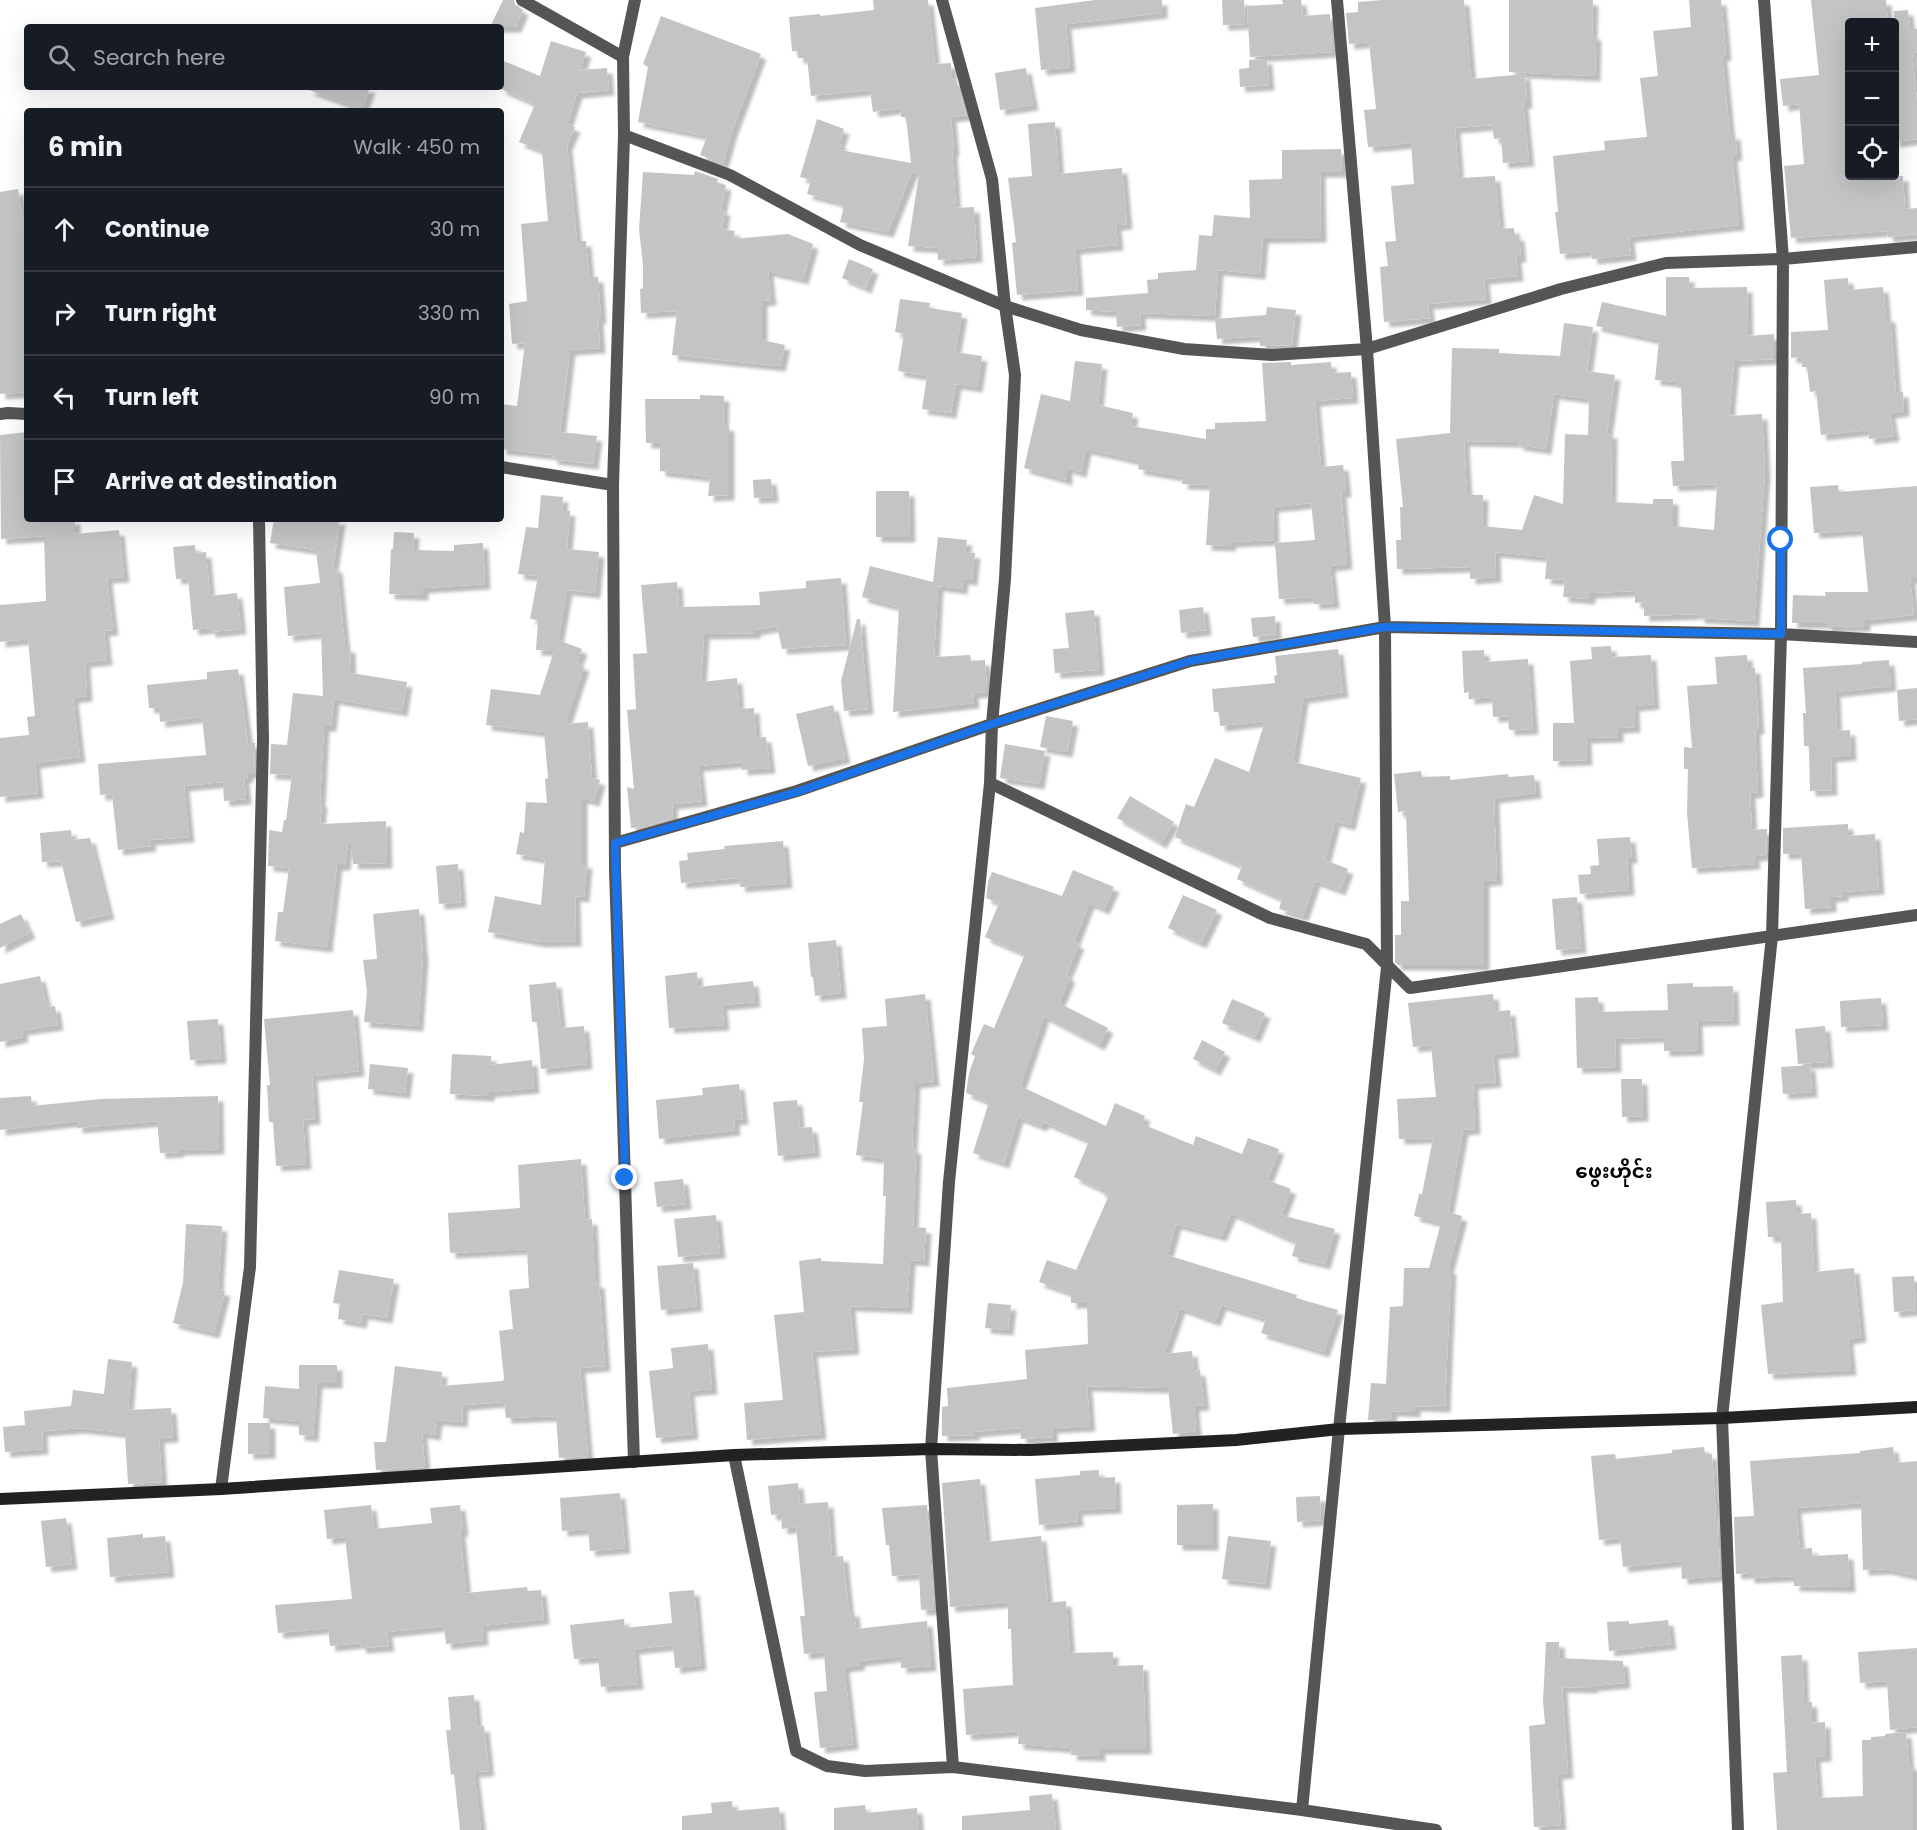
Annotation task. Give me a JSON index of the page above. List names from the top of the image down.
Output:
{
  "districts": ["ဖွေးဟိုင်း"],
  "page": {
    "map_buttons": ["+", "−"],
    "search": "Search here",
    "heading": ["6 min", "Walk · 450 m"],
    "list": [
      ["Continue", "30 m"],
      ["Turn right", "330 m"],
      ["Turn left", "90 m"],
      "Arrive at destination"
    ]
  }
}
